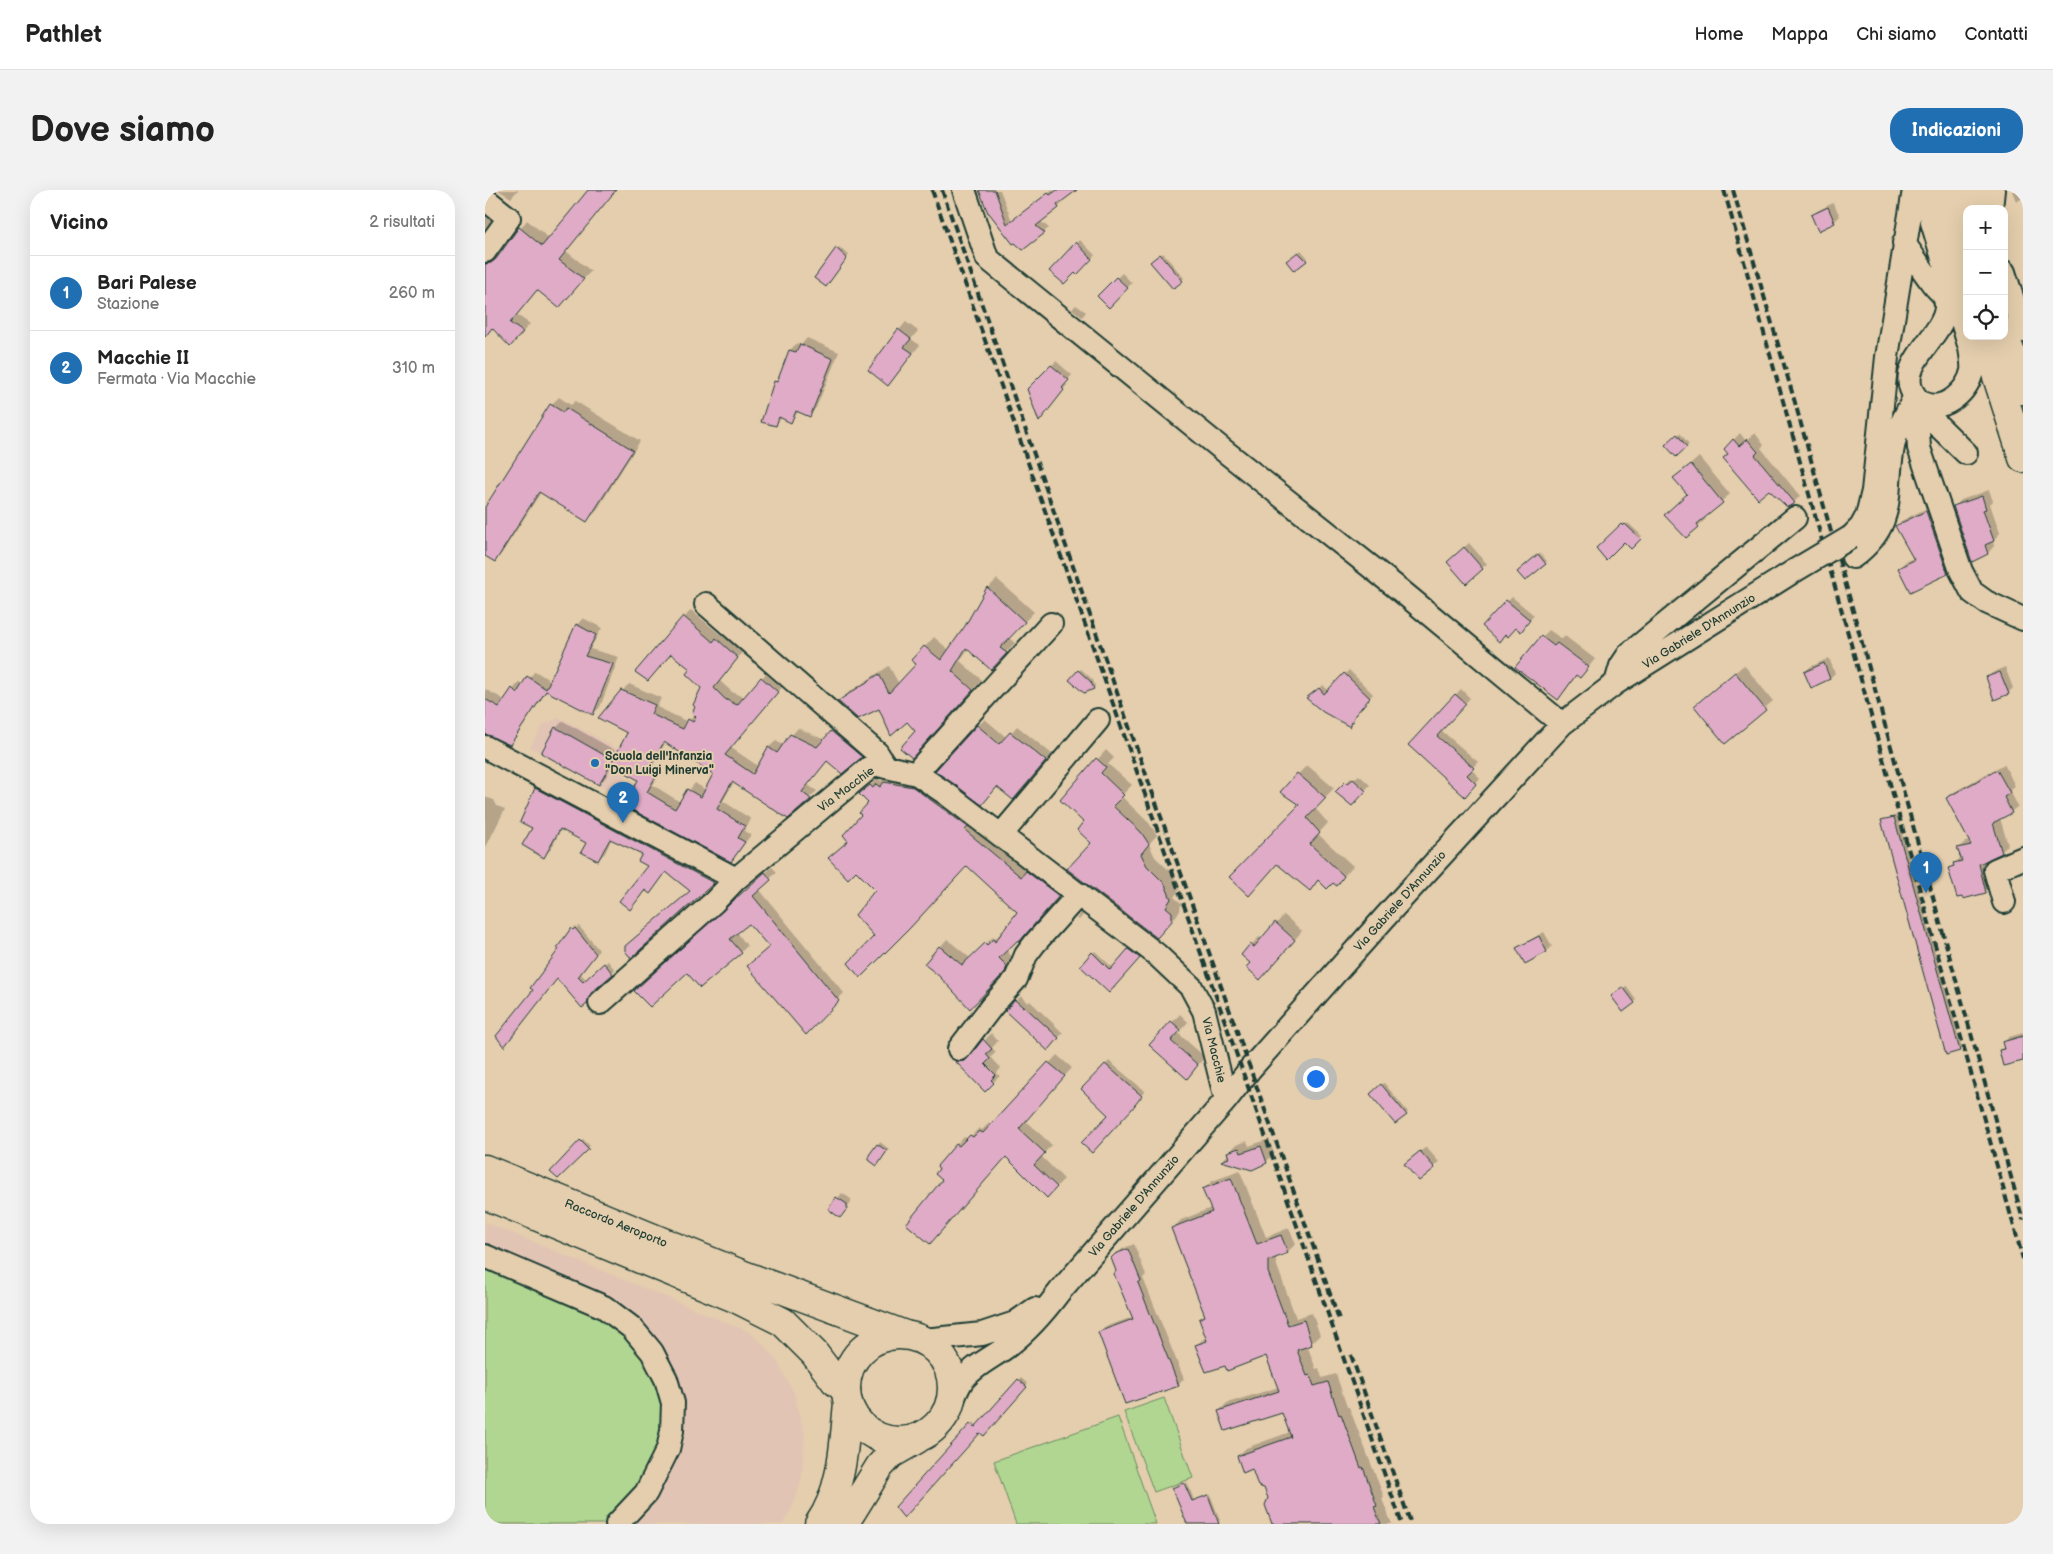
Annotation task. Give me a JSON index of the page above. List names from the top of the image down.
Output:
{
  "streets": {
    "main road": ["Raccordo Aeroporto"],
    "street": ["Via Gabriele D'Annunzio", "Via Macchie"]
  },
  "crossings": [
    ["Via Gabriele D'Annunzio", "Via Macchie"]
  ],
  "places": ["Scuola dell'Infanzia \"Don Luigi Minerva\""],
  "page": {
    "header": "Pathlet",
    "nav": [
      "Home",
      "Mappa",
      "Chi siamo",
      "Contatti"
    ],
    "buttons": "Indicazioni",
    "title": "Dove siamo",
    "heading": ["Vicino", "2 risultati"],
    "map_buttons": ["+", "−"],
    "list": [
      {
        "mark": "1",
        "name": "Bari Palese",
        "note": "Stazione",
        "value": "260 m"
      },
      {
        "mark": "2",
        "name": "Macchie II",
        "note": "Fermata · Via Macchie",
        "value": "310 m"
      }
    ],
    "pins": ["2", "1"]
  }
}
